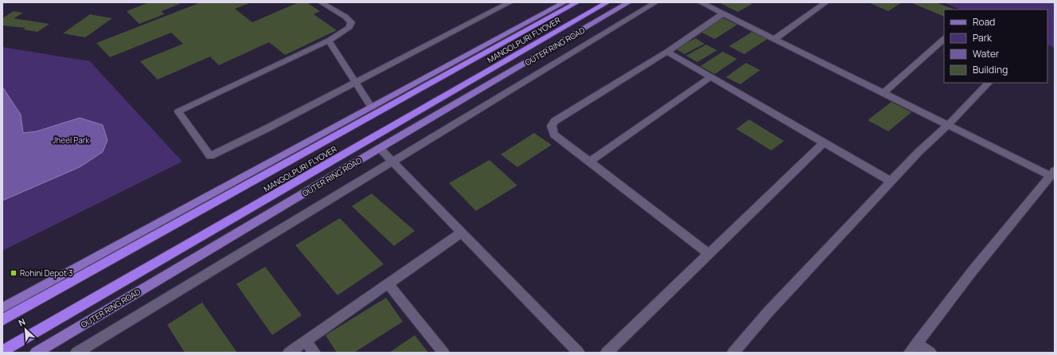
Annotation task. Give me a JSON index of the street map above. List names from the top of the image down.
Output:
{
  "streets": {
    "highway": ["MANGOLPURI FLYOVER"],
    "main road": ["OUTER RING ROAD"]
  },
  "parks": ["Jheel Park"],
  "places": {
    "transit": ["Rohini Depot 3"]
  },
  "legend": [
    "Road",
    "Park",
    "Water",
    "Building"
  ],
  "north": "top left"
}
